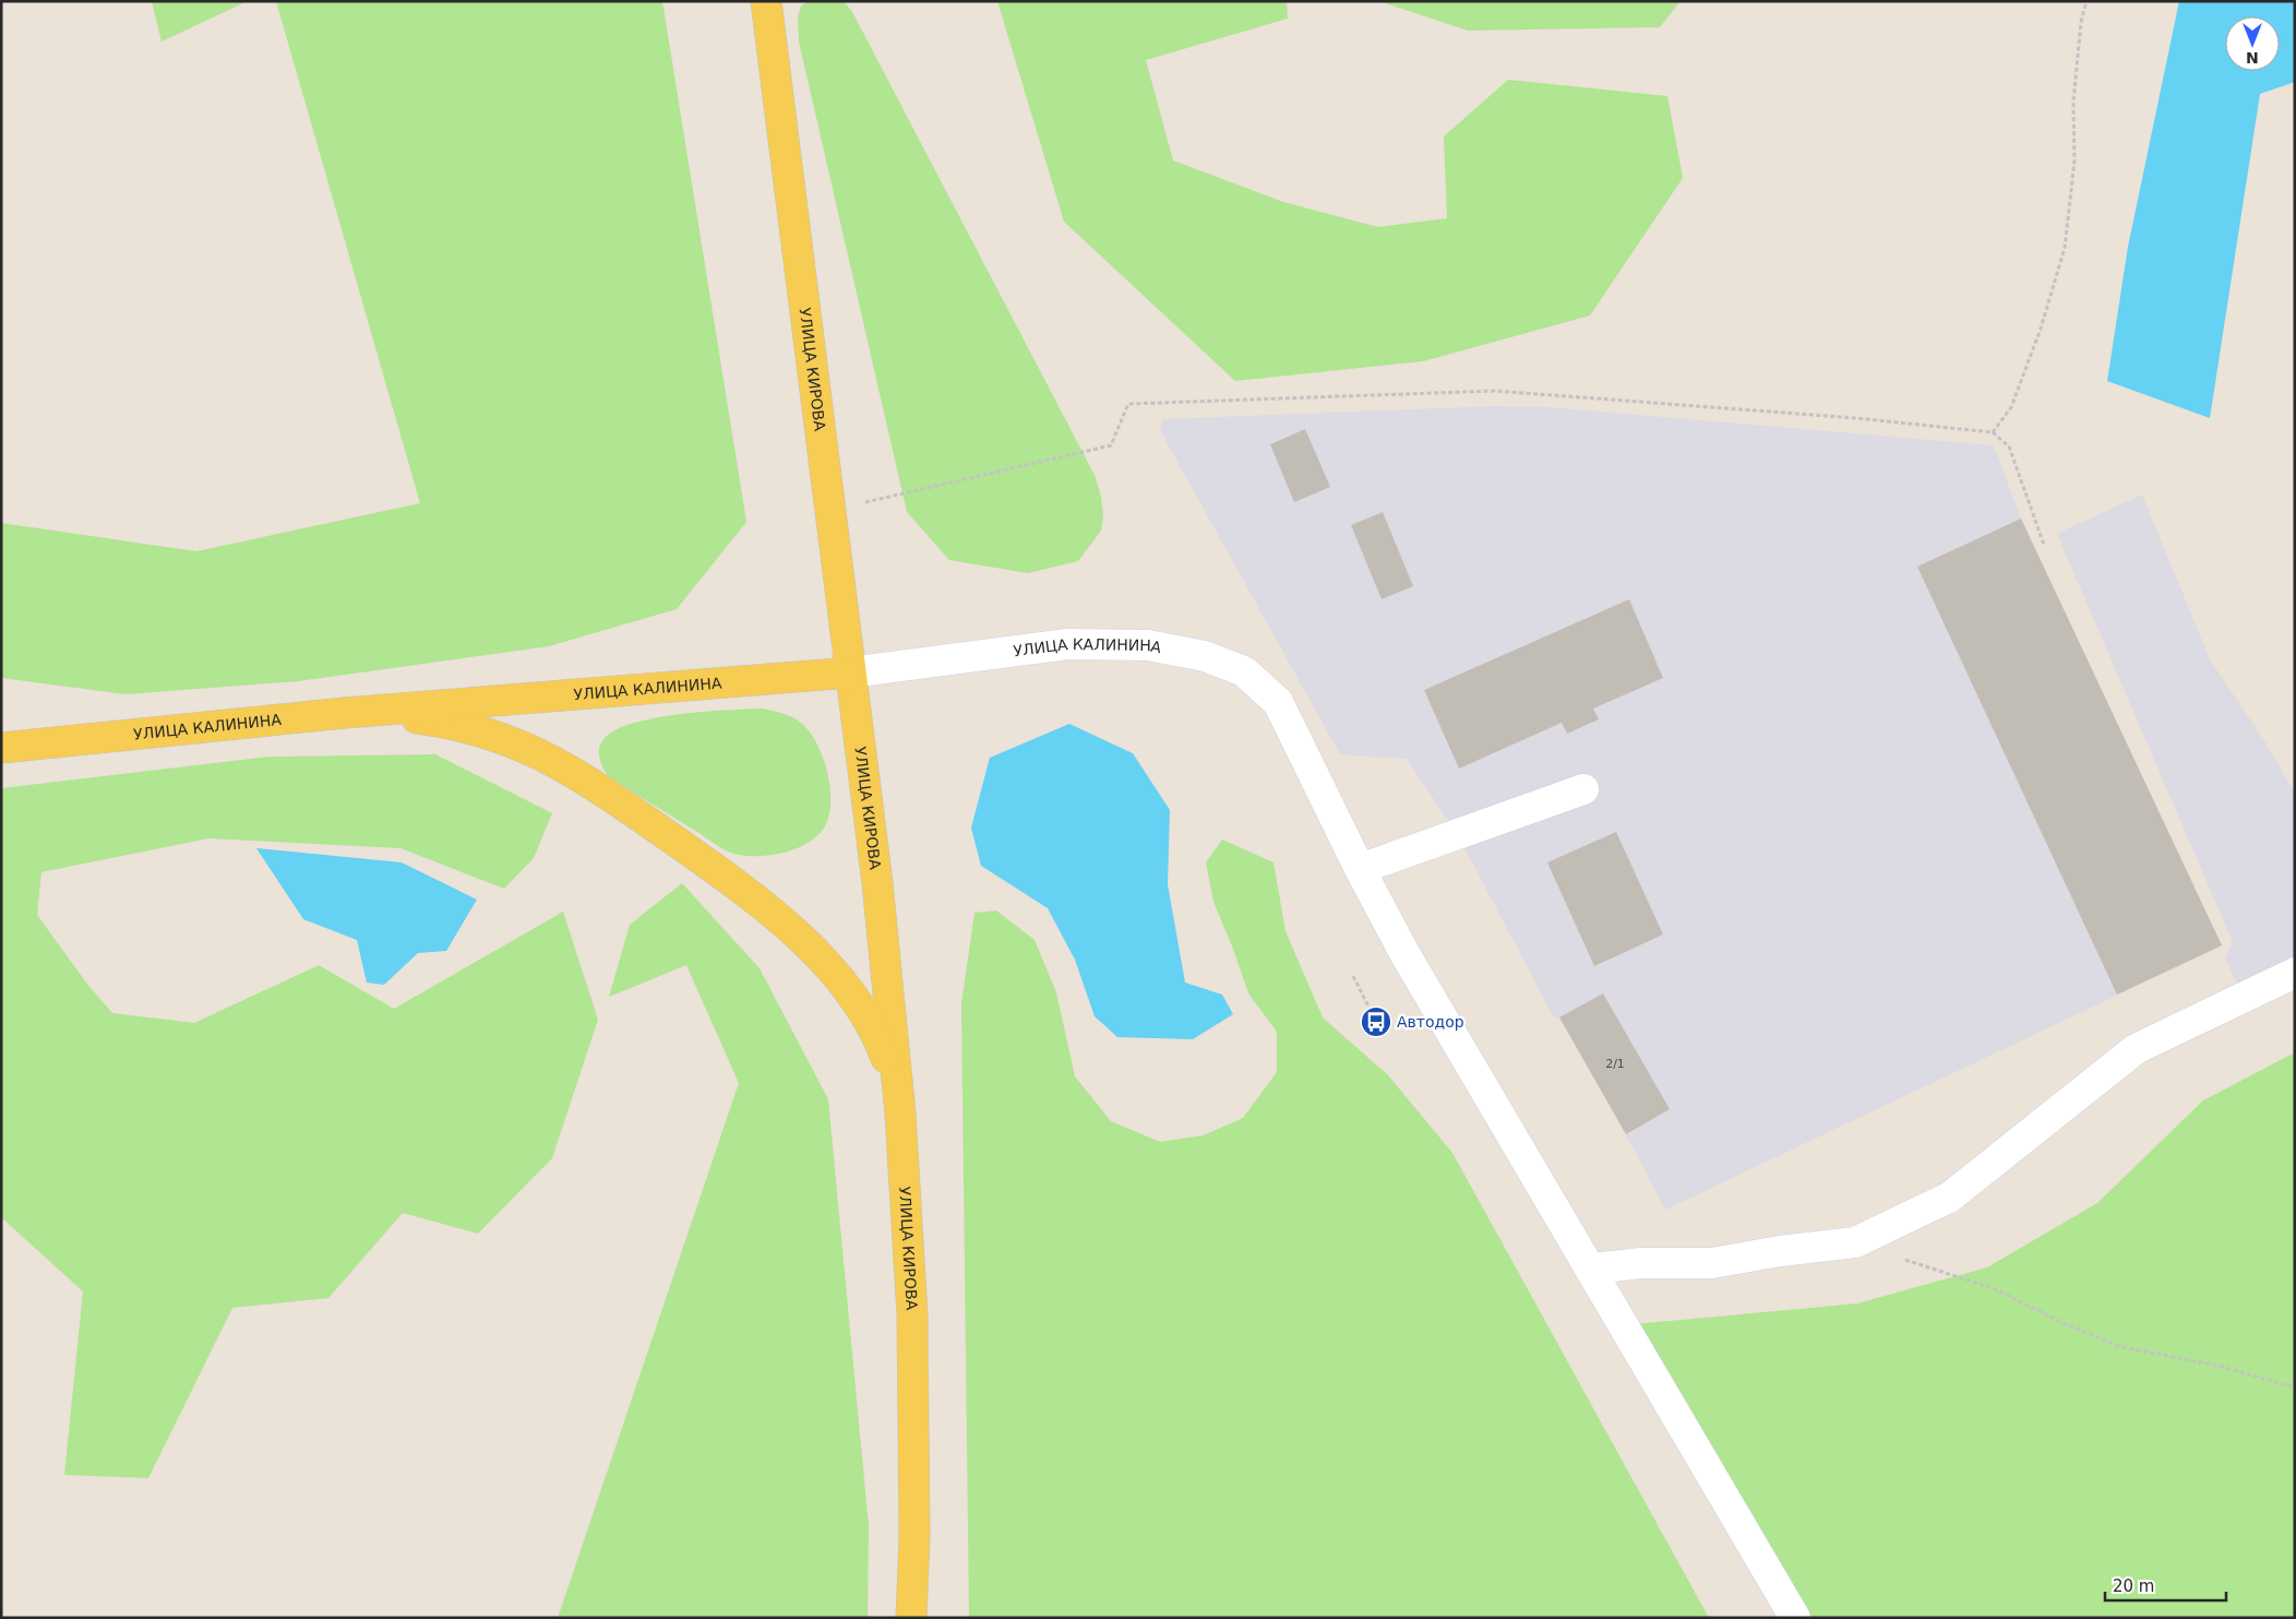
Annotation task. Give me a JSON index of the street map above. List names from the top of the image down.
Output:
{
  "streets": {
    "main road": ["УЛИЦА КИРОВА", "УЛИЦА КАЛИНИНА"]
  },
  "crossings": [
    ["УЛИЦА КИРОВА", "УЛИЦА КАЛИНИНА"]
  ],
  "places": {
    "bus stop": ["Автодор"]
  },
  "house_numbers": ["2/1"],
  "scale_bar": "20 m",
  "north": "bottom"
}
